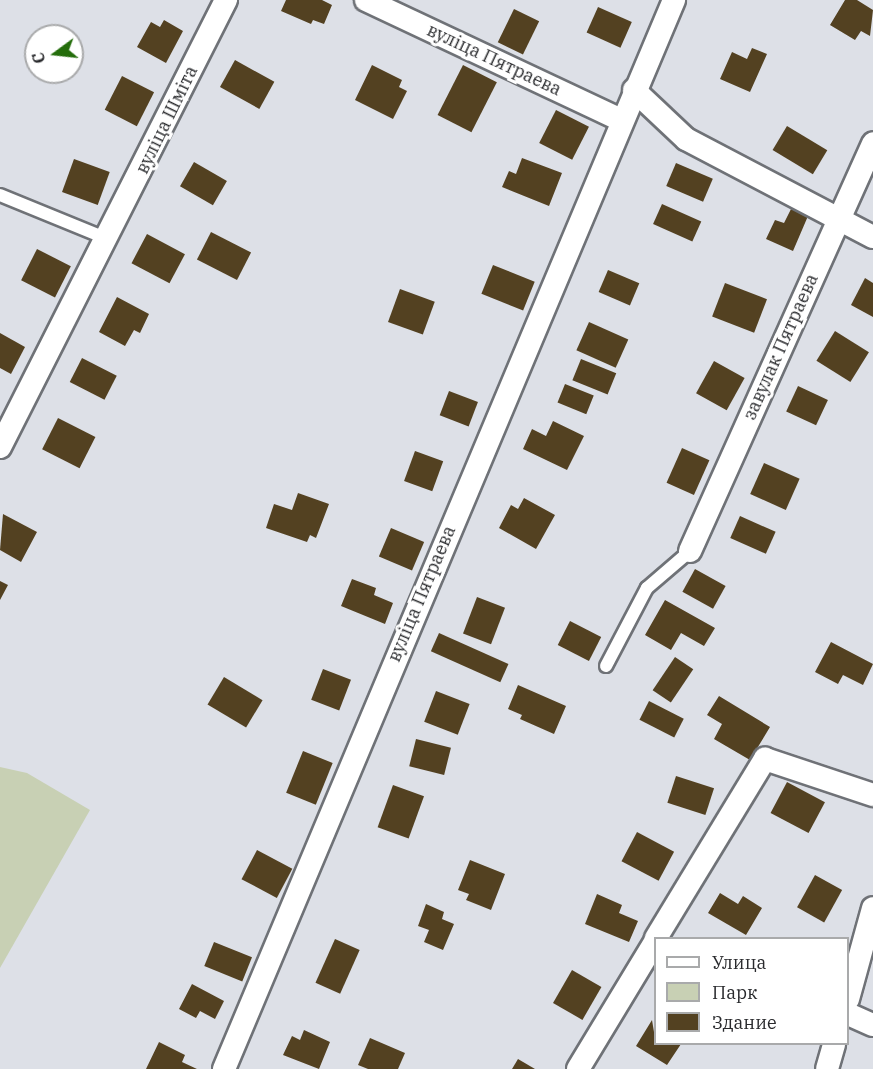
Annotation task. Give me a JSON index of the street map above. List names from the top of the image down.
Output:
{
  "streets": {
    "street": ["вуліца Пятраева", "вуліца Шміта", "завулак Пятраева"]
  },
  "legend": ["Улица", "Парк", "Здание"],
  "north": "left"
}
